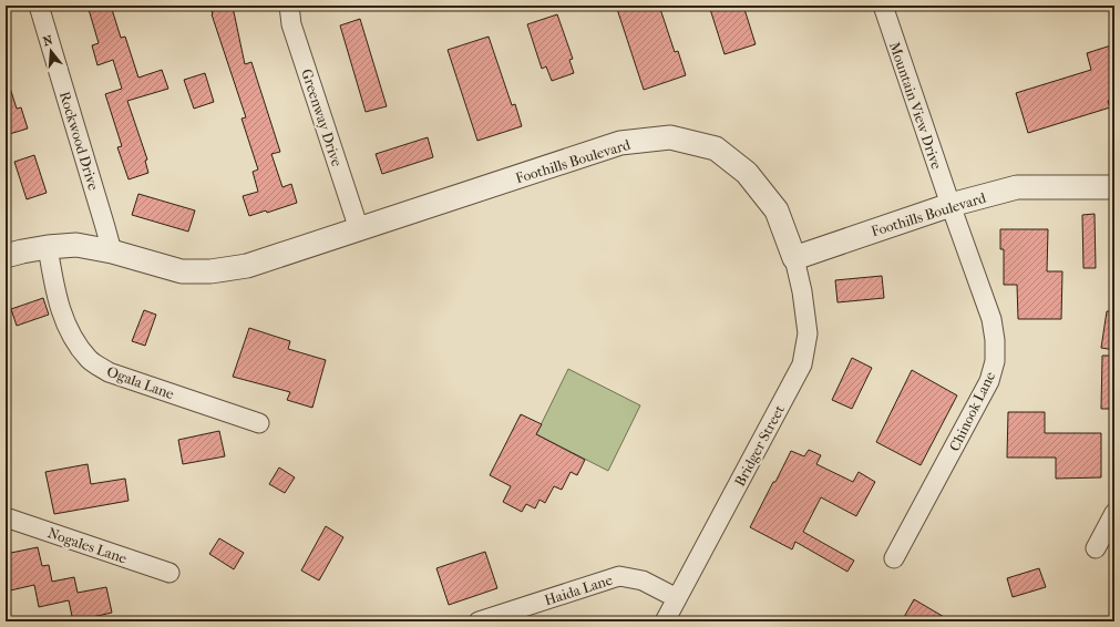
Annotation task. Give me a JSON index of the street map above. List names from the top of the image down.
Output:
{
  "streets": {
    "street": [
      "Mountain View Drive",
      "Greenway Drive",
      "Rockwood Drive",
      "Foothills Boulevard",
      "Ogala Lane",
      "Chinook Lane",
      "Bridger Street",
      "Nogales Lane",
      "Haida Lane"
    ]
  },
  "crossings": [
    ["Mountain View Drive", "Foothills Boulevard"],
    ["Mountain View Drive", "Chinook Lane"],
    ["Greenway Drive", "Foothills Boulevard"],
    ["Rockwood Drive", "Foothills Boulevard"],
    ["Foothills Boulevard", "Ogala Lane"],
    ["Foothills Boulevard", "Chinook Lane"],
    ["Foothills Boulevard", "Bridger Street"],
    ["Bridger Street", "Haida Lane"]
  ],
  "north": "top"
}
